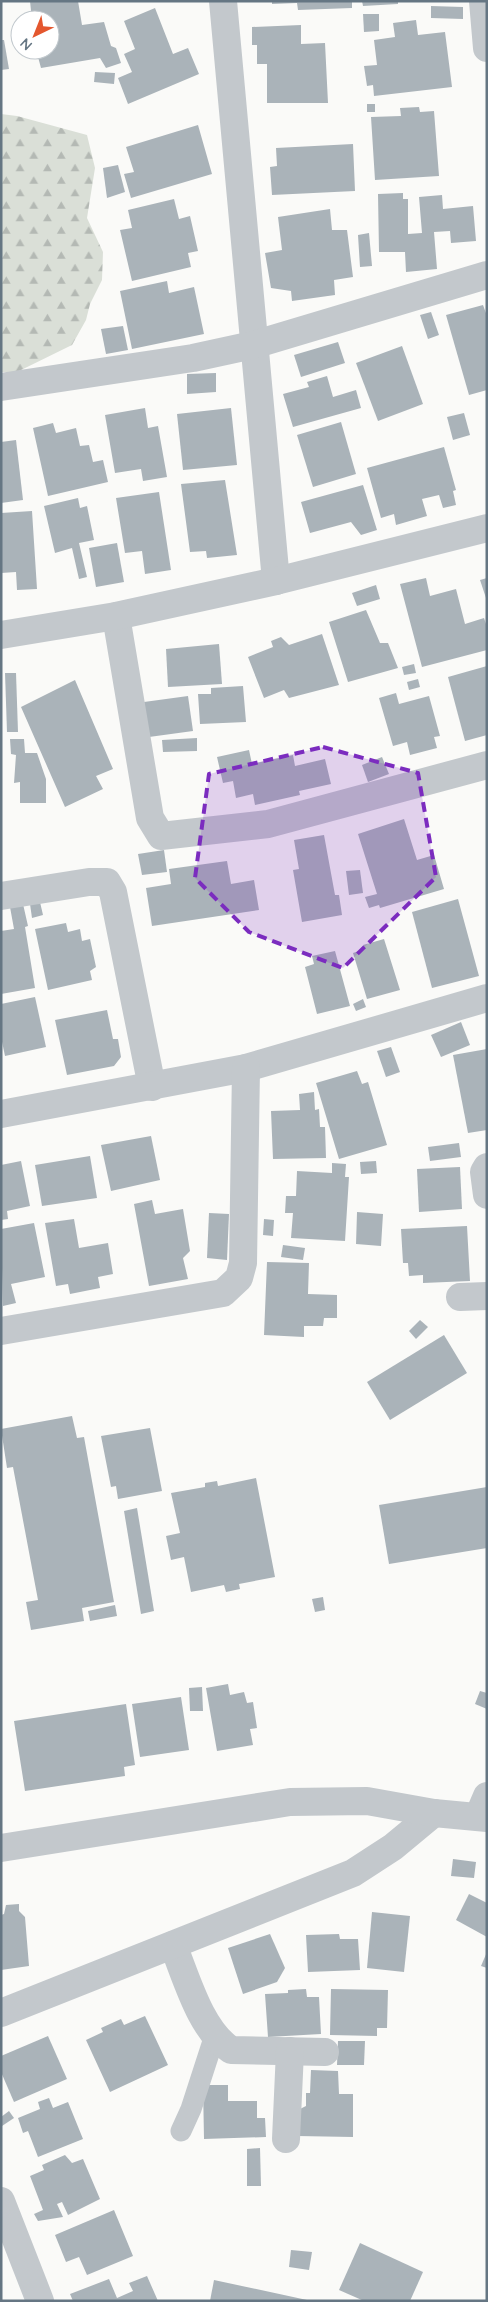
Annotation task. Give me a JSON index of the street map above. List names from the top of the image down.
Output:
{
  "north": "bottom left"
}
